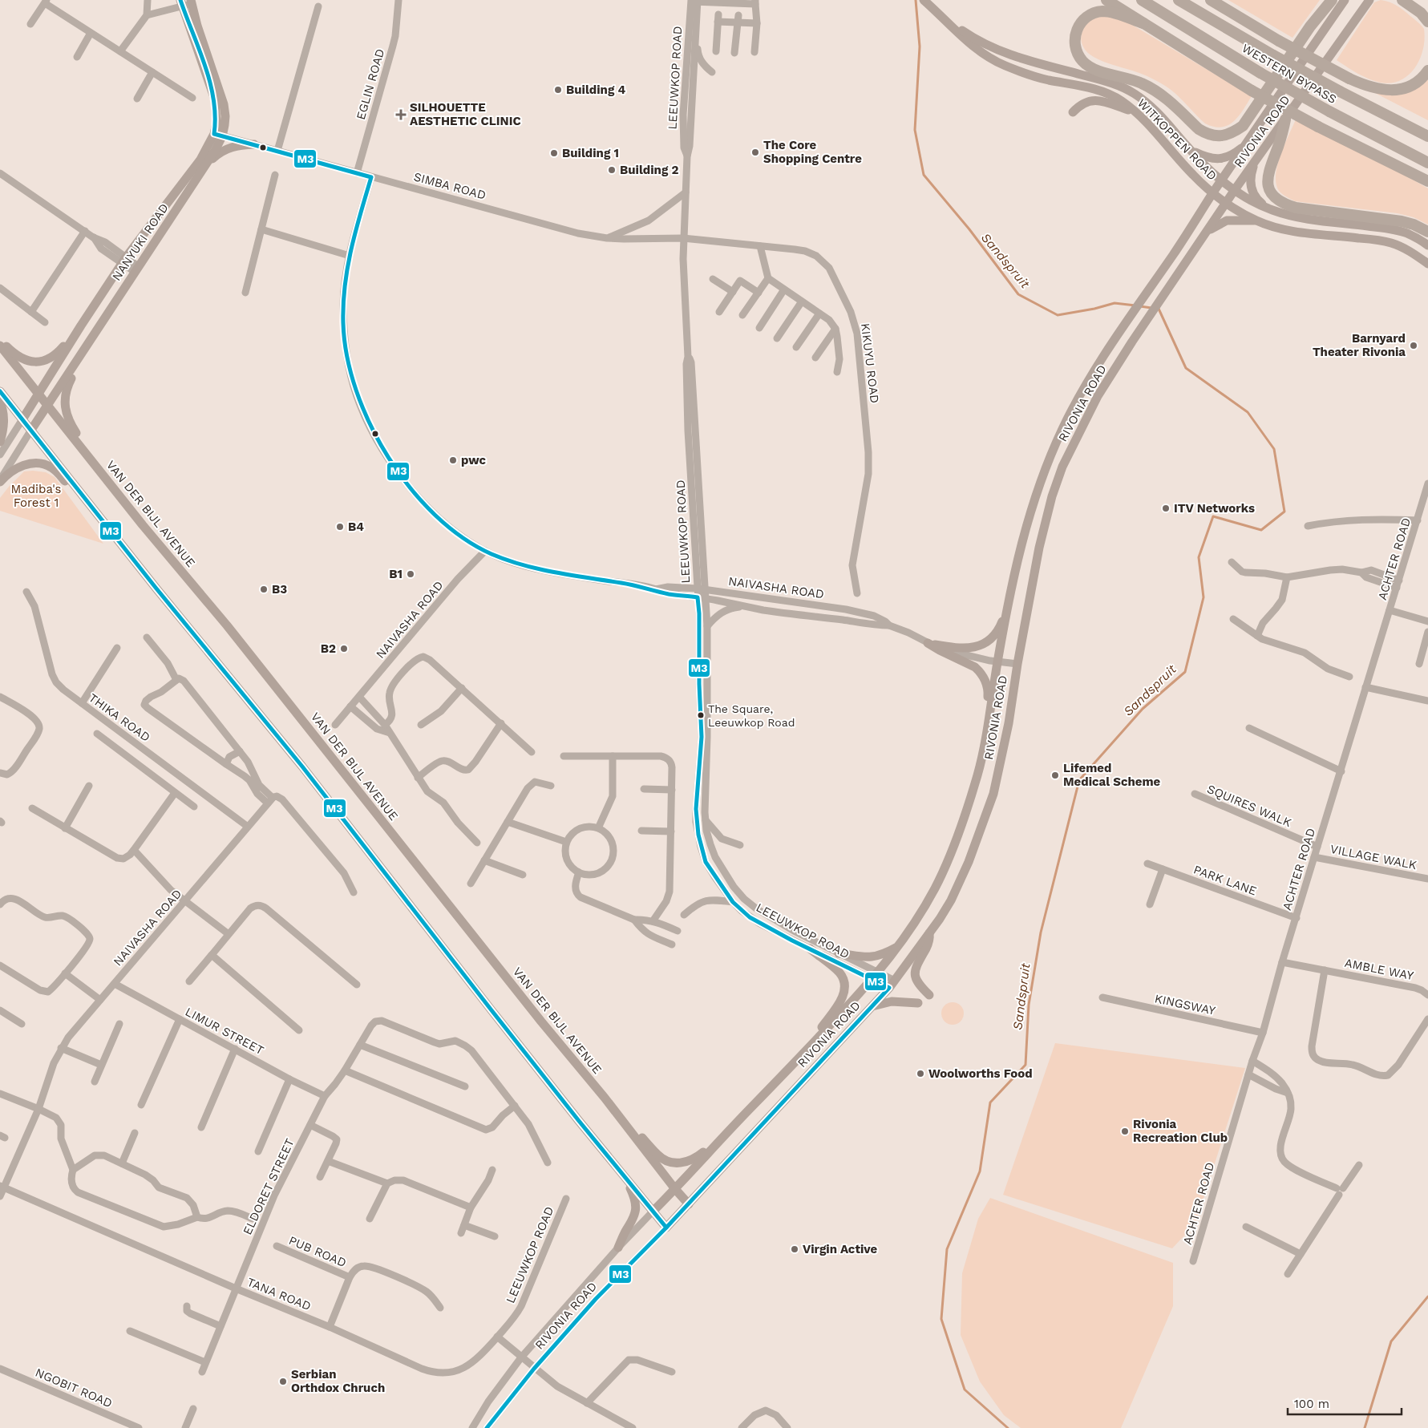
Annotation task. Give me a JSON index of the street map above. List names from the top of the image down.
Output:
{
  "streets": {
    "highway": ["WESTERN BYPASS"],
    "main road": [
      "RIVONIA ROAD",
      "WITKOPPEN ROAD",
      "NANYUKI ROAD",
      "VAN DER BIJL AVENUE"
    ],
    "street": [
      "LEEUWKOP ROAD",
      "EGLIN ROAD",
      "SIMBA ROAD",
      "KIKUYU ROAD",
      "ACHTER ROAD",
      "NAIVASHA ROAD",
      "THIKA ROAD",
      "SQUIRES WALK",
      "VILLAGE WALK",
      "PARK LANE",
      "AMBLE WAY",
      "KINGSWAY",
      "LIMUR STREET",
      "ELDORET STREET",
      "PUB ROAD",
      "TANA ROAD",
      "NGOBIT ROAD"
    ]
  },
  "crossings": [
    ["LEEUWKOP ROAD", "RIVONIA ROAD"],
    ["LEEUWKOP ROAD", "SIMBA ROAD"],
    ["LEEUWKOP ROAD", "KIKUYU ROAD"],
    ["LEEUWKOP ROAD", "NAIVASHA ROAD"],
    ["LEEUWKOP ROAD", "TANA ROAD"],
    ["EGLIN ROAD", "SIMBA ROAD"],
    ["RIVONIA ROAD", "WITKOPPEN ROAD"],
    ["RIVONIA ROAD", "VAN DER BIJL AVENUE"],
    ["RIVONIA ROAD", "NAIVASHA ROAD"],
    ["SIMBA ROAD", "NANYUKI ROAD"],
    ["SIMBA ROAD", "KIKUYU ROAD"],
    ["NANYUKI ROAD", "VAN DER BIJL AVENUE"],
    ["ACHTER ROAD", "SQUIRES WALK"],
    ["ACHTER ROAD", "VILLAGE WALK"],
    ["ACHTER ROAD", "PARK LANE"],
    ["ACHTER ROAD", "AMBLE WAY"],
    ["ACHTER ROAD", "KINGSWAY"],
    ["NAIVASHA ROAD", "THIKA ROAD"],
    ["NAIVASHA ROAD", "LIMUR STREET"],
    ["NAIVASHA ROAD", "TANA ROAD"],
    ["LIMUR STREET", "ELDORET STREET"],
    ["ELDORET STREET", "TANA ROAD"]
  ],
  "water": ["Sandspruit"],
  "parks": ["Madiba's Forest 1"],
  "places": {
    "other": [
      "Building 4",
      "The Core Shopping Centre",
      "Building 1",
      "Building 2",
      "Barnyard Theater Rivonia",
      "pwc",
      "ITV Networks",
      "B4",
      "B1",
      "B3",
      "B2",
      "The Square, Leeuwkop Road",
      "Lifemed Medical Scheme",
      "Woolworths Food",
      "Rivonia Recreation Club",
      "Virgin Active",
      "Serbian Orthdox Chruch"
    ],
    "health": ["SILHOUETTE AESTHETIC CLINIC"]
  },
  "lines": ["transit line M3"],
  "scale_bar": "100 m"
}
